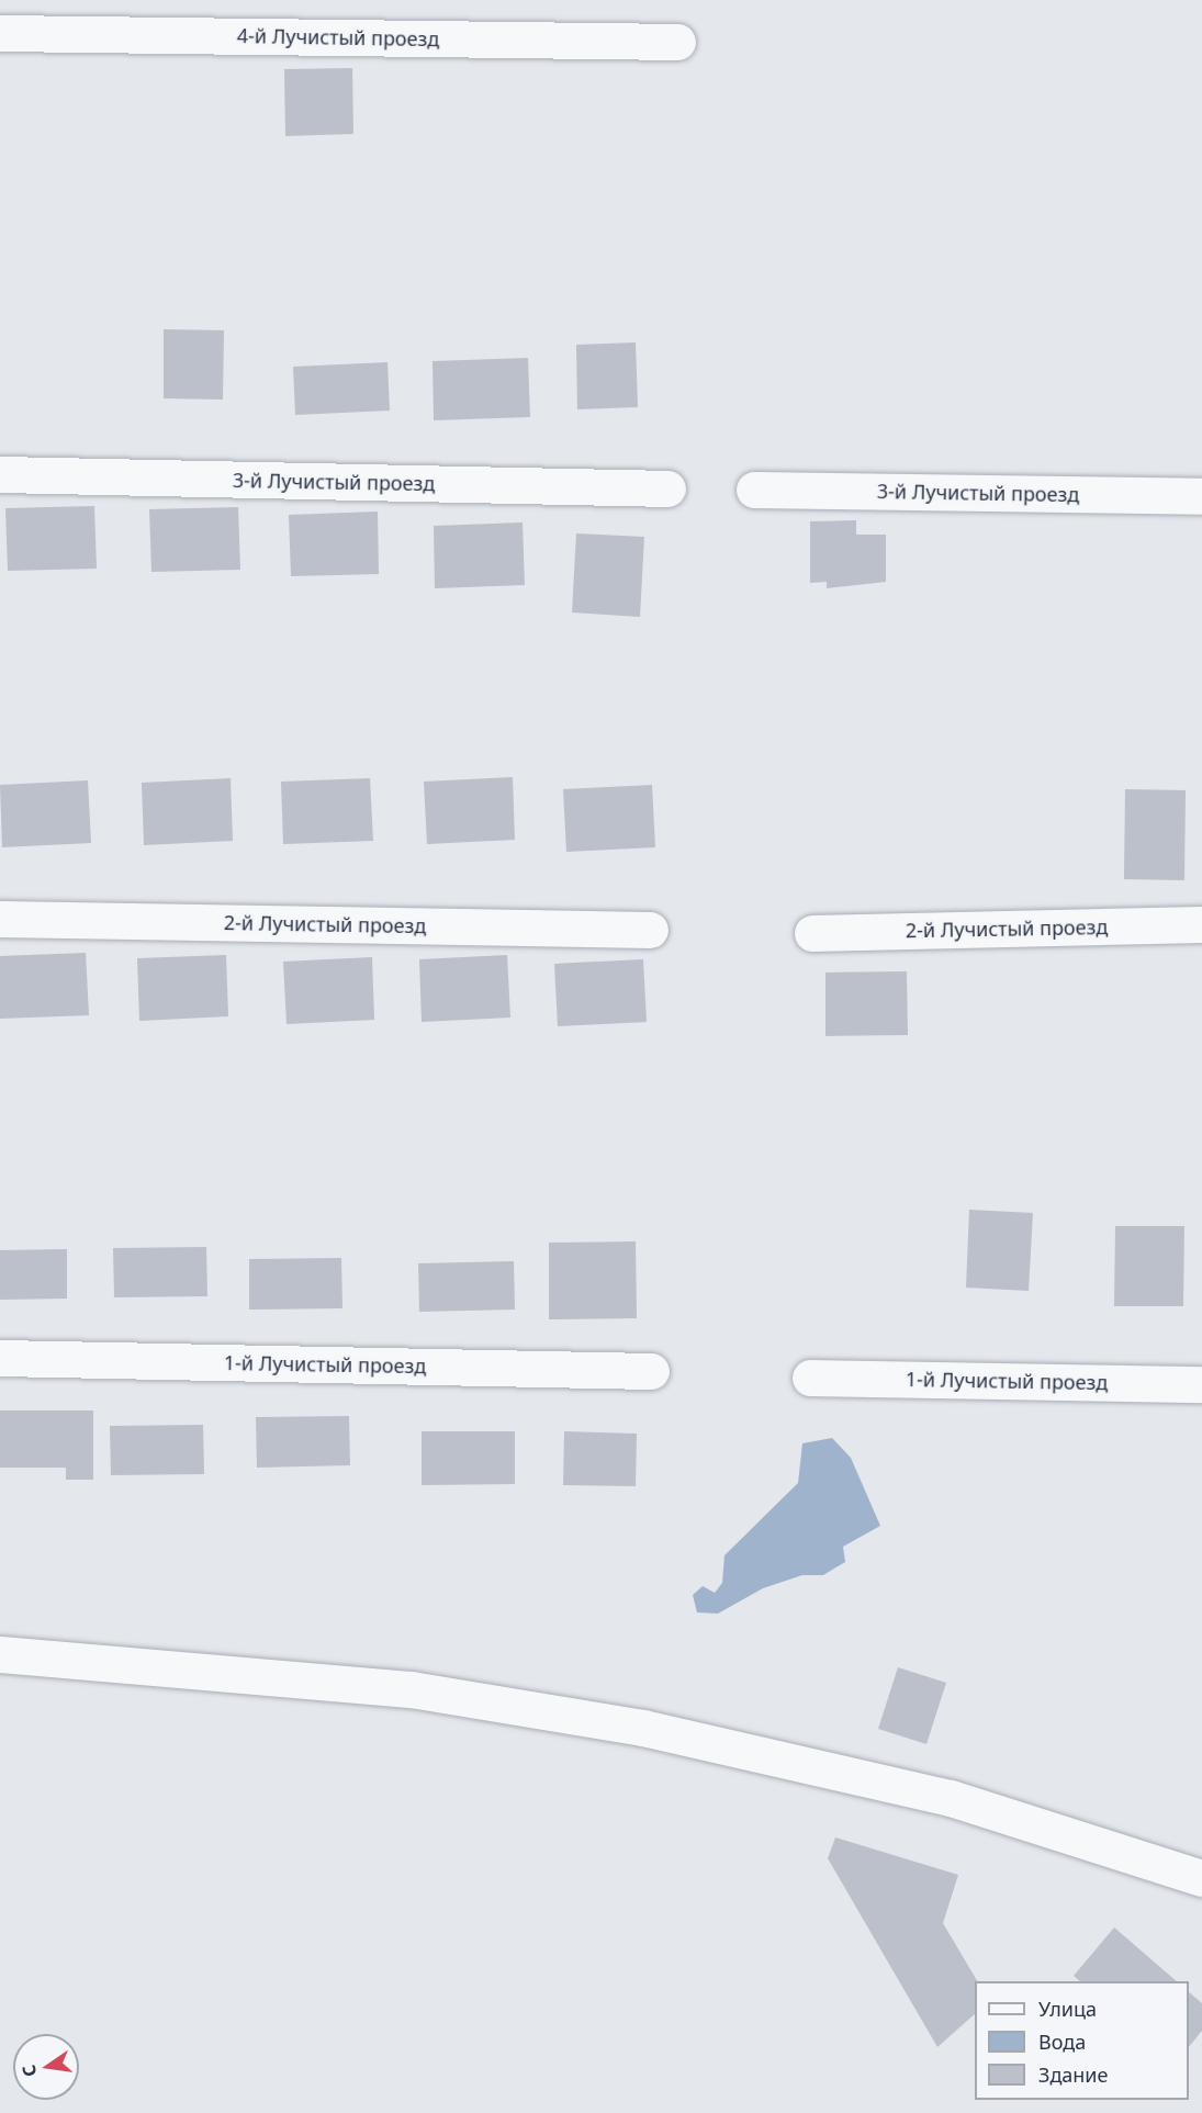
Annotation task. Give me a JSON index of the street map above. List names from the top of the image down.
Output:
{
  "streets": {
    "street": [
      "4-й Лучистый проезд",
      "3-й Лучистый проезд",
      "2-й Лучистый проезд",
      "1-й Лучистый проезд"
    ]
  },
  "legend": ["Улица", "Вода", "Здание"],
  "north": "left"
}
